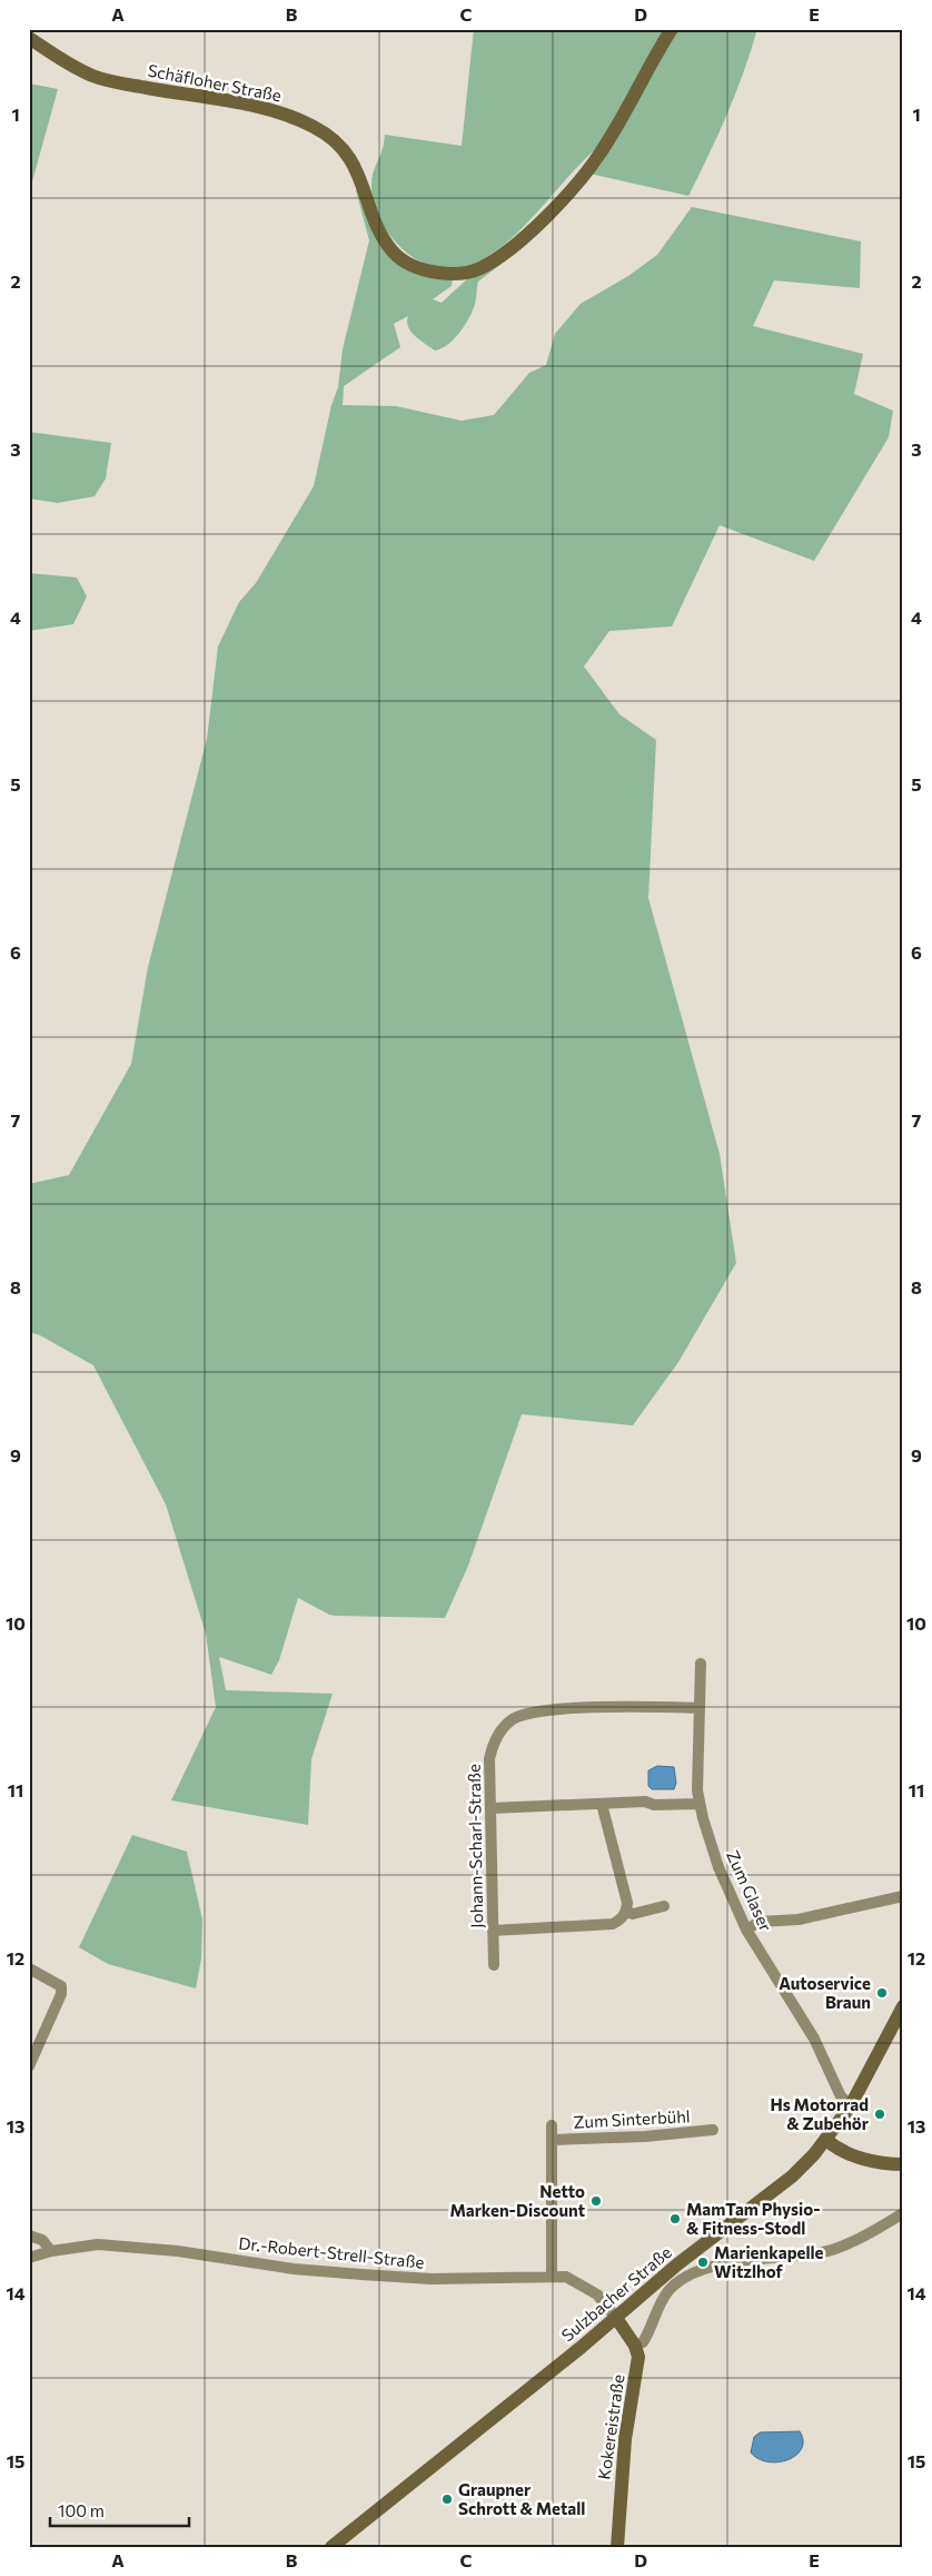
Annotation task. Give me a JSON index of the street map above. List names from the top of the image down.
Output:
{
  "streets": {
    "street": [
      "Schäfloher Straße",
      "Johann-Scharl-Straße",
      "Zum Glaser",
      "Zum Sinterbühl",
      "Dr.-Robert-Strell-Straße",
      "Sulzbacher Straße",
      "Kokereistraße"
    ]
  },
  "crossings": [
    ["Johann-Scharl-Straße", "Zum Glaser"],
    ["Zum Glaser", "Sulzbacher Straße"],
    ["Zum Sinterbühl", "Dr.-Robert-Strell-Straße"],
    ["Dr.-Robert-Strell-Straße", "Sulzbacher Straße"],
    ["Dr.-Robert-Strell-Straße", "Kokereistraße"],
    ["Sulzbacher Straße", "Kokereistraße"]
  ],
  "places": [
    "Autoservice Braun",
    "Hs Motorrad & Zubehör",
    "Netto Marken-Discount",
    "MamTam Physio- & Fitness-Stodl",
    "Marienkapelle Witzlhof",
    "Graupner Schrott & Metall"
  ],
  "scale_bar": "100 m",
  "grid": {
    "columns": [
      "A",
      "B",
      "C",
      "D",
      "E"
    ],
    "rows": [
      "1",
      "2",
      "3",
      "4",
      "5",
      "6",
      "7",
      "8",
      "9",
      "10",
      "11",
      "12",
      "13",
      "14",
      "15"
    ]
  }
}
